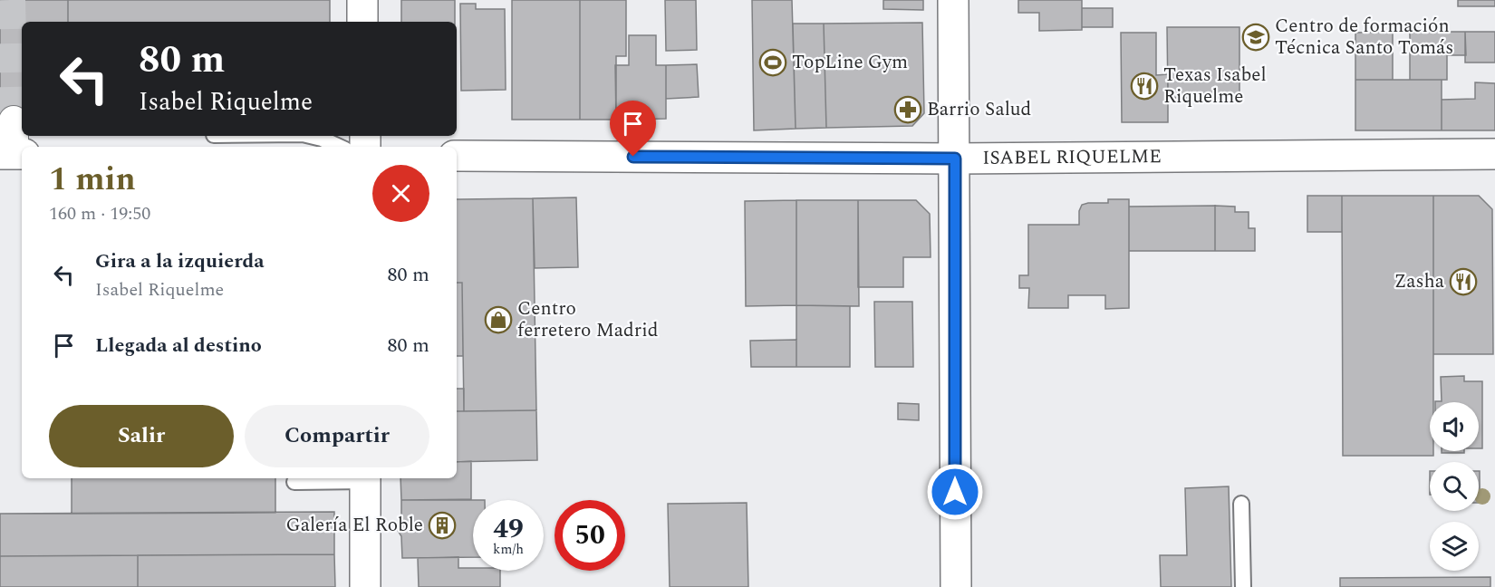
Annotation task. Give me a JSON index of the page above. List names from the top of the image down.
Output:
{
  "streets": {
    "street": ["ISABEL RIQUELME"]
  },
  "places": {
    "school or university": ["Centro de formación Técnica Santo Tomás"],
    "sports": ["TopLine Gym"],
    "restaurant": ["Texas Isabel Riquelme", "Zasha"],
    "pharmacy": ["Barrio Salud"],
    "shop": ["Centro ferretero Madrid"],
    "building": ["Galería El Roble"]
  },
  "page": {
    "turn": ["80 m", "Isabel Riquelme"],
    "heading": ["1 min", "160 m · 19:50"],
    "list": [
      {
        "name": "Gira a la izquierda",
        "note": "Isabel Riquelme",
        "value": "80 m"
      },
      {
        "name": "Llegada al destino",
        "value": "80 m"
      }
    ],
    "buttons": ["Salir", "Compartir"],
    "speed": "49 km/h",
    "limit": "50"
  }
}
